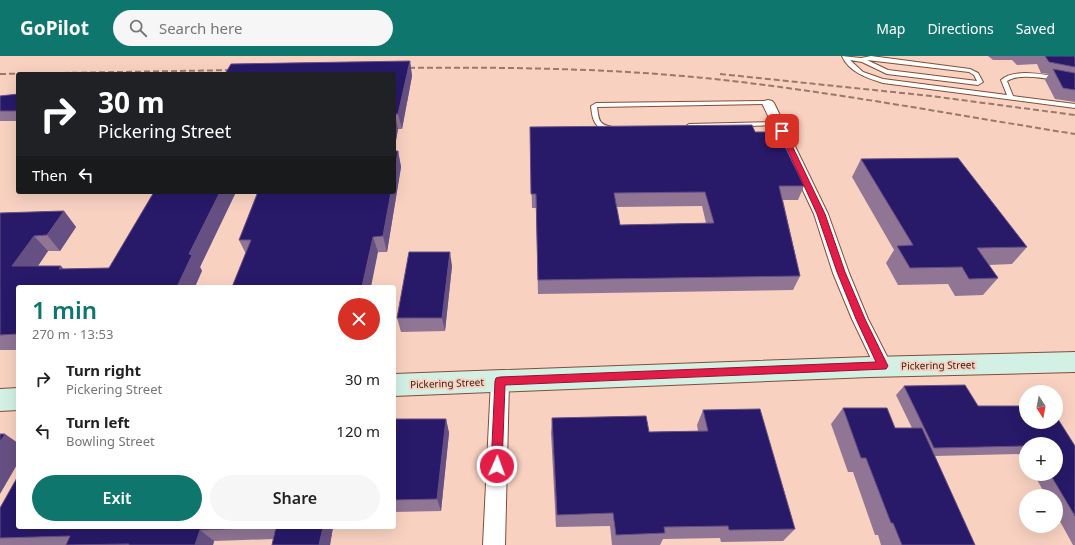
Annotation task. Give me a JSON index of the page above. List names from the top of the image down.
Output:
{
  "streets": {
    "main road": ["Pickering Street"]
  },
  "north": "bottom",
  "page": {
    "header": "GoPilot",
    "search": "Search here",
    "nav": ["Map", "Directions", "Saved"],
    "turn": ["30 m", "Pickering Street"],
    "then": "Then",
    "heading": ["1 min", "270 m · 13:53"],
    "list": [
      {
        "name": "Turn right",
        "note": "Pickering Street",
        "value": "30 m"
      },
      {
        "name": "Turn left",
        "note": "Bowling Street",
        "value": "120 m"
      }
    ],
    "map_buttons": ["+", "−"],
    "buttons": ["Exit", "Share"]
  }
}
